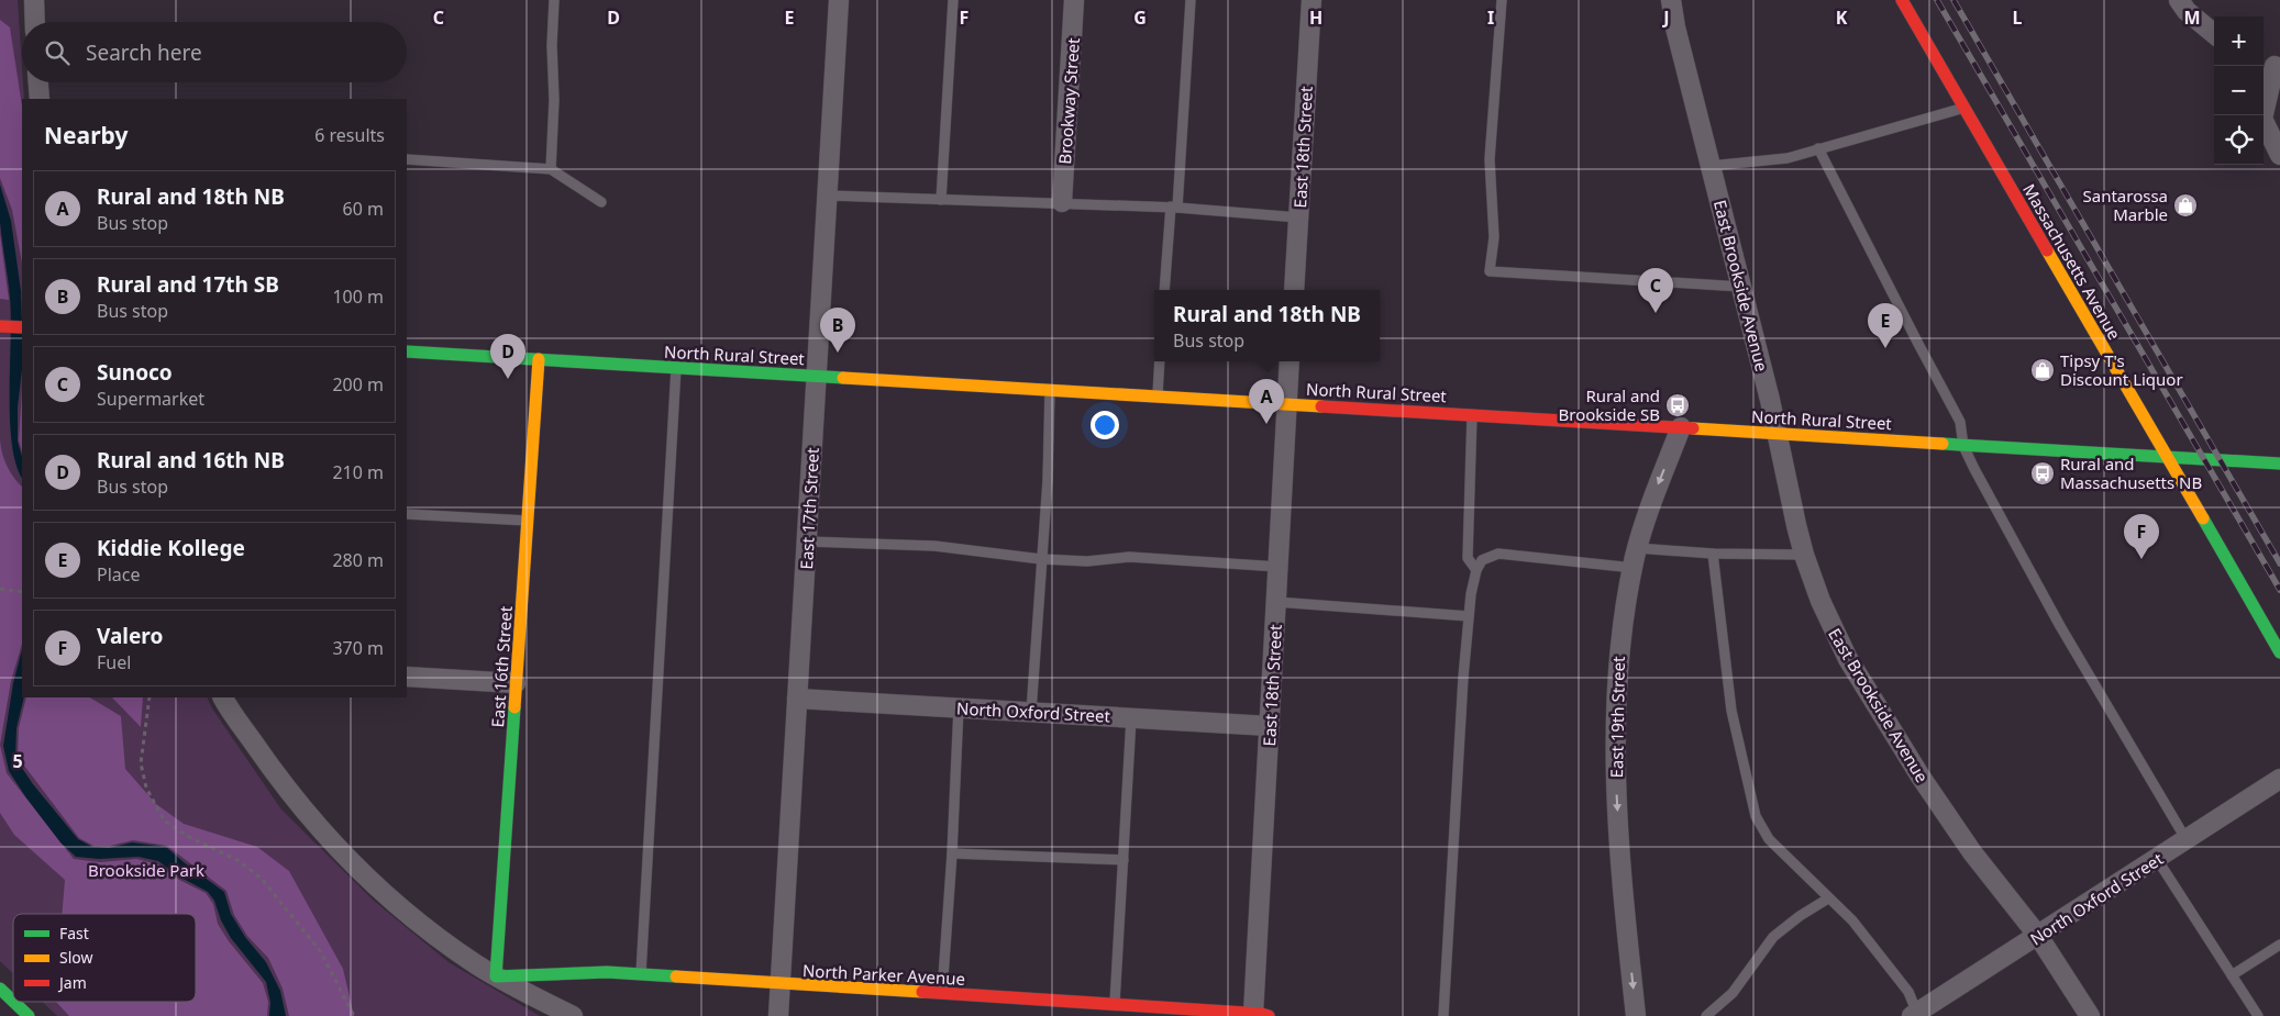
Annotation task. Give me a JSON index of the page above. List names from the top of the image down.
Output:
{
  "streets": {
    "street": [
      "Brookway Street",
      "East 18th Street",
      "Massachusetts Avenue",
      "East Brookside Avenue",
      "North Rural Street",
      "East 17th Street",
      "East 16th Street",
      "North Oxford Street",
      "East 19th Street",
      "North Parker Avenue"
    ]
  },
  "crossings": [
    ["East 18th Street", "North Rural Street"],
    ["East 18th Street", "North Oxford Street"],
    ["East 18th Street", "North Parker Avenue"],
    ["Massachusetts Avenue", "North Rural Street"],
    ["East Brookside Avenue", "North Rural Street"],
    ["East Brookside Avenue", "North Oxford Street"],
    ["North Rural Street", "East 17th Street"],
    ["North Rural Street", "East 16th Street"],
    ["North Rural Street", "East 19th Street"],
    ["East 17th Street", "North Oxford Street"],
    ["East 17th Street", "North Parker Avenue"],
    ["East 16th Street", "North Parker Avenue"]
  ],
  "one_way": ["East 19th Street"],
  "parks": ["Brookside Park"],
  "places": {
    "shop": ["Santarossa Marble", "Tipsy T's Discount Liquor"],
    "bus stop": ["Rural and Brookside SB", "Rural and Massachusetts NB"]
  },
  "legend": ["Fast", "Slow", "Jam"],
  "page": {
    "map_buttons": ["+", "−"],
    "search": "Search here",
    "heading": ["Nearby", "6 results"],
    "list": [
      {
        "mark": "A",
        "name": "Rural and 18th NB",
        "note": "Bus stop",
        "value": "60 m"
      },
      {
        "mark": "B",
        "name": "Rural and 17th SB",
        "note": "Bus stop",
        "value": "100 m"
      },
      {
        "mark": "C",
        "name": "Sunoco",
        "note": "Supermarket",
        "value": "200 m"
      },
      {
        "mark": "D",
        "name": "Rural and 16th NB",
        "note": "Bus stop",
        "value": "210 m"
      },
      {
        "mark": "E",
        "name": "Kiddie Kollege",
        "note": "Place",
        "value": "280 m"
      },
      {
        "mark": "F",
        "name": "Valero",
        "note": "Fuel",
        "value": "370 m"
      }
    ],
    "pins": [
      "C",
      "E",
      "B",
      "D",
      "A",
      "F"
    ],
    "popup": ["Rural and 18th NB", "Bus stop"]
  },
  "grid": {
    "columns": [
      "C",
      "D",
      "E",
      "F",
      "G",
      "H",
      "I",
      "J",
      "K",
      "L",
      "M"
    ],
    "rows": ["5"]
  }
}
